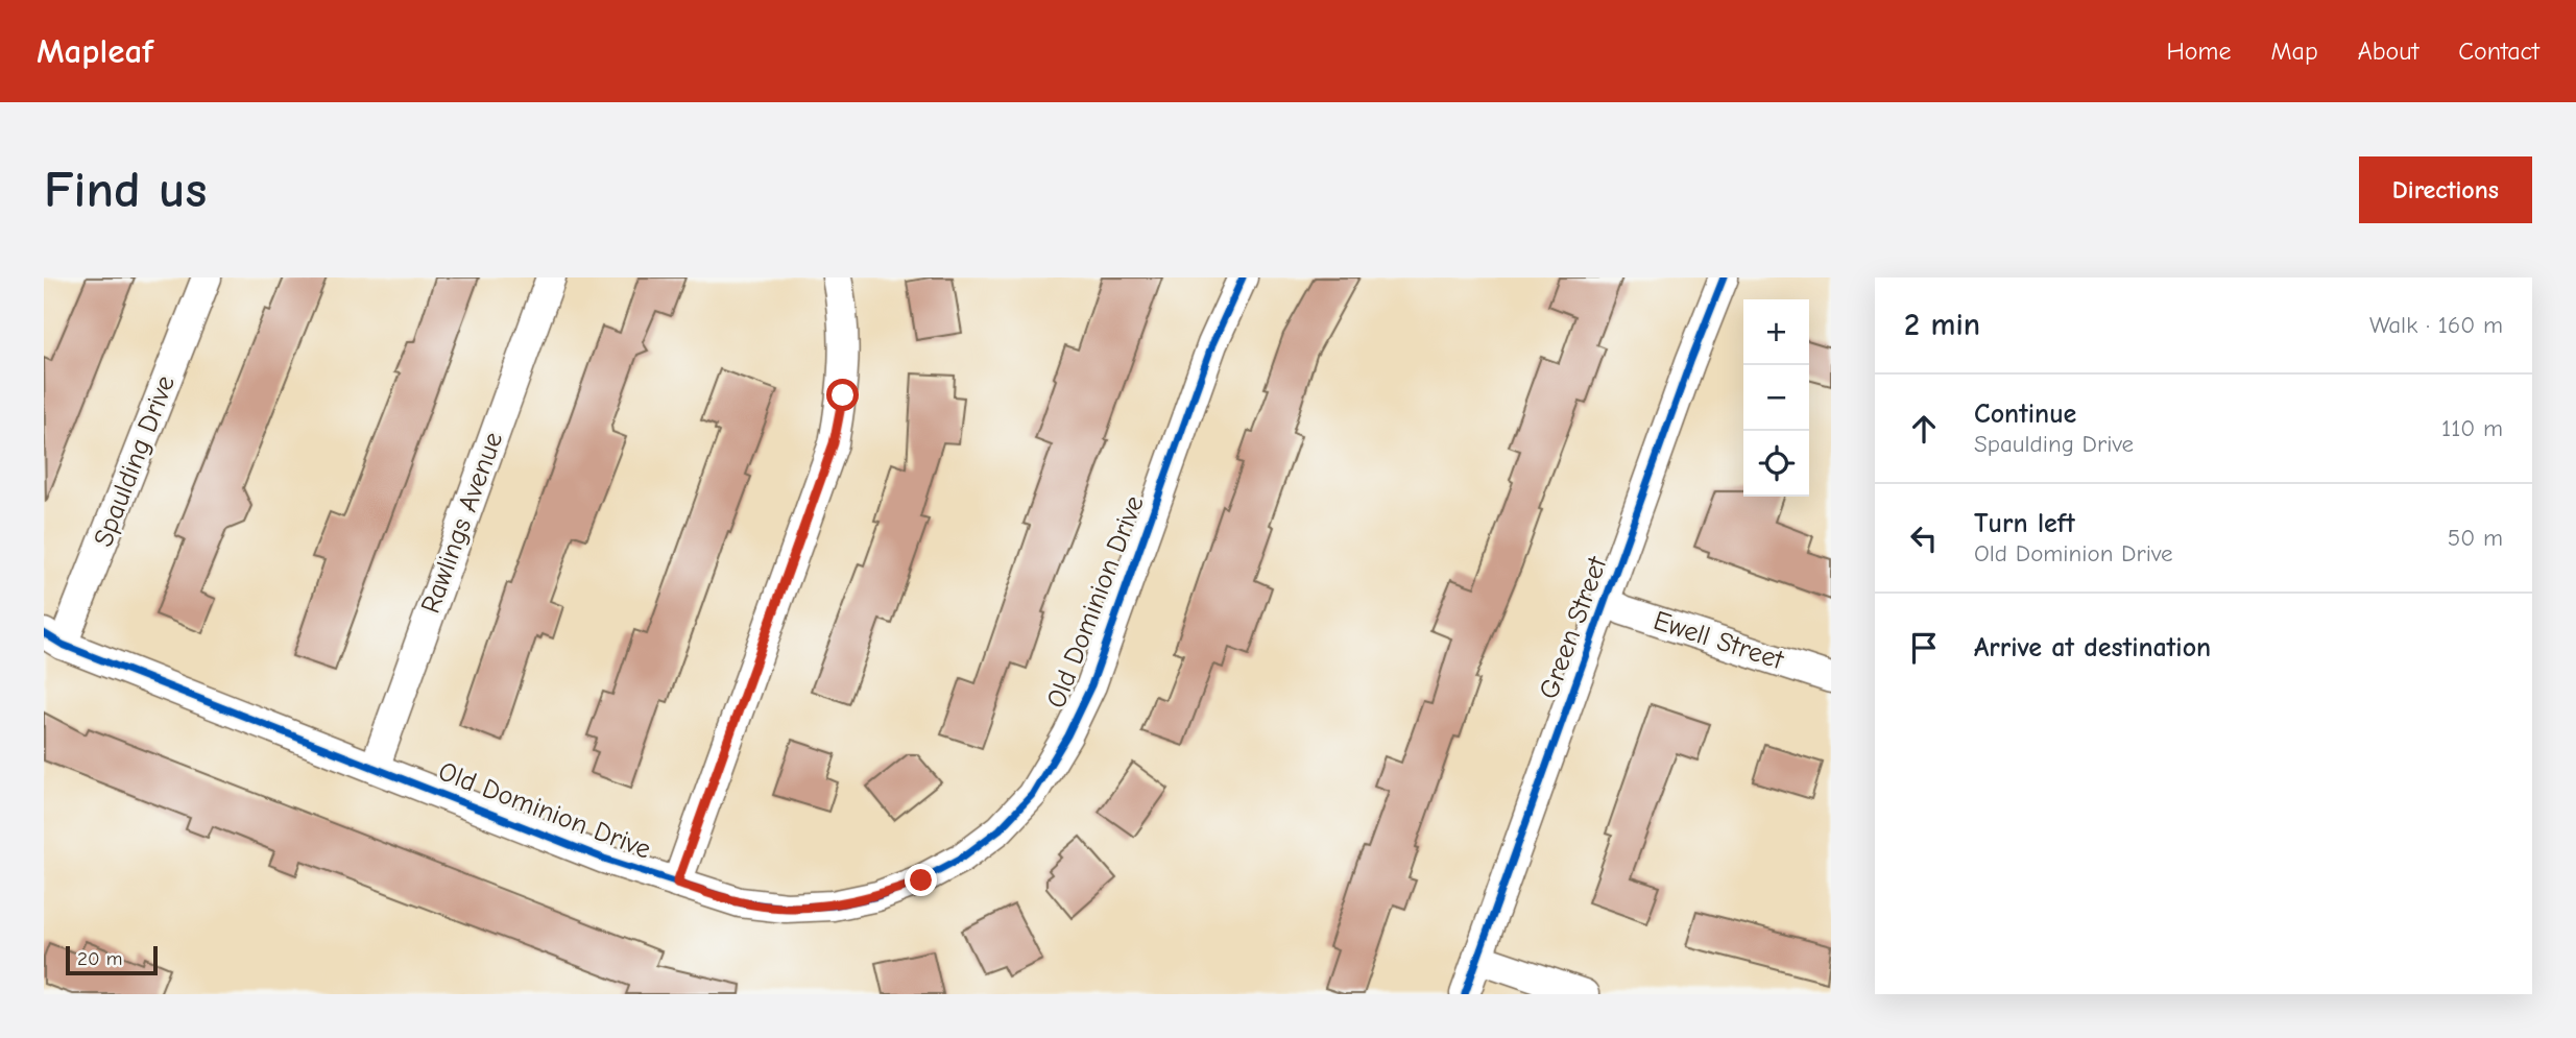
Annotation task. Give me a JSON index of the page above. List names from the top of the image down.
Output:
{
  "streets": {
    "street": [
      "Spaulding Drive",
      "Rawlings Avenue",
      "Old Dominion Drive",
      "Green Street",
      "Ewell Street"
    ]
  },
  "crossings": [
    ["Spaulding Drive", "Old Dominion Drive"],
    ["Rawlings Avenue", "Old Dominion Drive"],
    ["Green Street", "Ewell Street"]
  ],
  "scale_bar": "20 m",
  "page": {
    "header": "Mapleaf",
    "nav": [
      "Home",
      "Map",
      "About",
      "Contact"
    ],
    "buttons": "Directions",
    "title": "Find us",
    "heading": ["2 min", "Walk · 160 m"],
    "map_buttons": ["+", "−"],
    "list": [
      ["Continue", "Spaulding Drive", "110 m"],
      ["Turn left", "Old Dominion Drive", "50 m"],
      "Arrive at destination"
    ],
    "scale": "20 m"
  }
}
